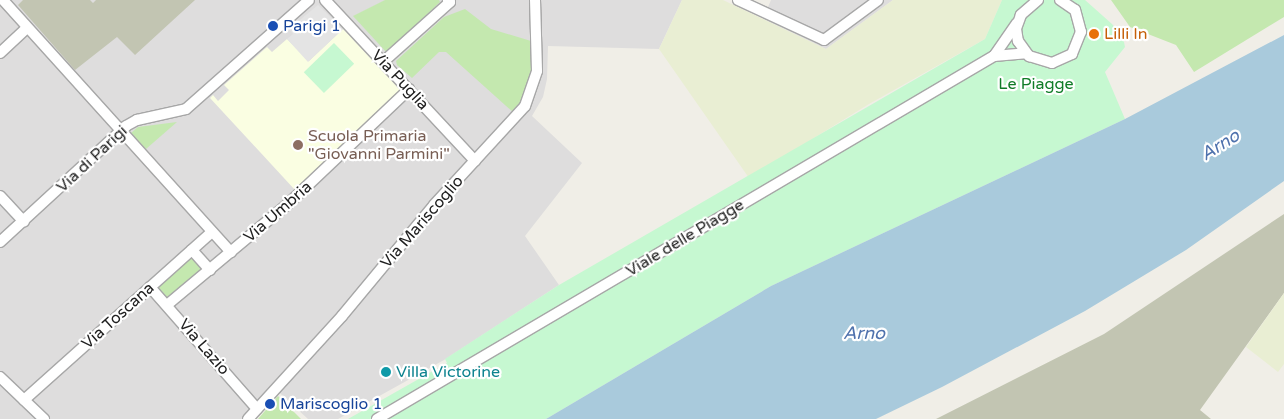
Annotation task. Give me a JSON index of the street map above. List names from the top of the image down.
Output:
{
  "streets": {
    "street": [
      "Via Puglia",
      "Via di Parigi",
      "Via Umbria",
      "Via Mariscoglio",
      "Viale delle Piagge",
      "Via Toscana",
      "Via Lazio"
    ]
  },
  "crossings": [
    ["Via Puglia", "Via Umbria"],
    ["Via Puglia", "Via Mariscoglio"],
    ["Via Umbria", "Via Lazio"],
    ["Via Mariscoglio", "Via Lazio"],
    ["Via Toscana", "Via Lazio"]
  ],
  "water": ["Arno"],
  "parks": ["Le Piagge"],
  "places": [
    "Parigi 1",
    "Lilli In",
    "Scuola Primaria \"Giovanni Parmini\"",
    "Villa Victorine",
    "Mariscoglio 1"
  ]
}
